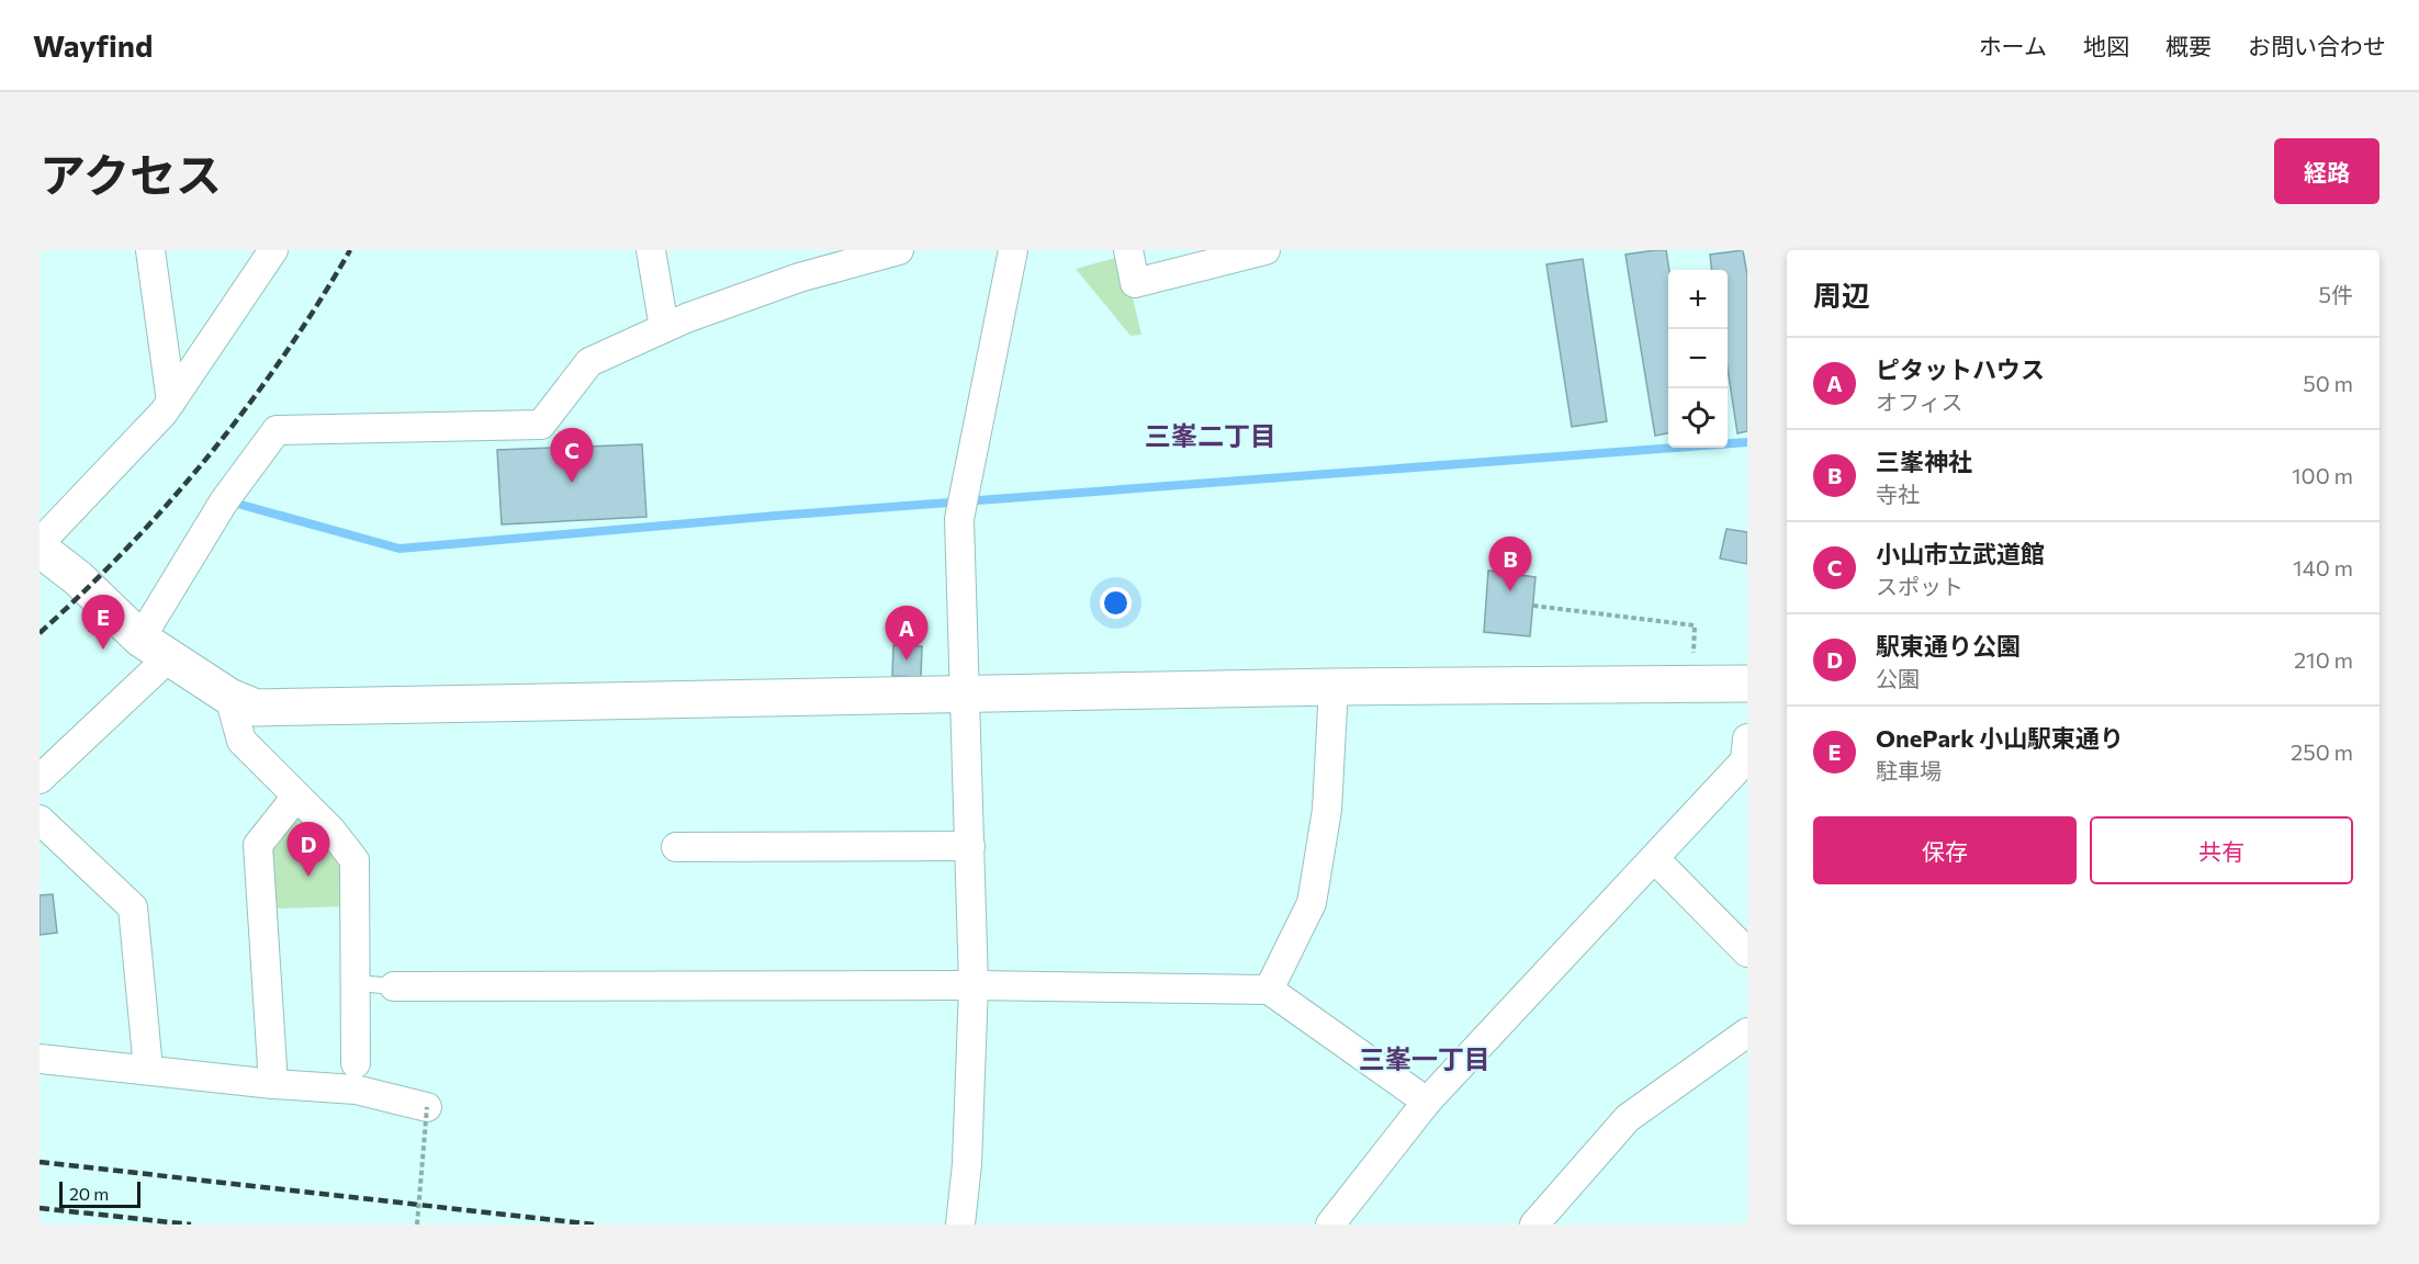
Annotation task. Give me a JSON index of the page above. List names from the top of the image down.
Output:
{
  "districts": ["三峯二丁目", "三峯一丁目"],
  "scale_bar": "20 m",
  "page": {
    "header": "Wayfind",
    "nav": [
      "ホーム",
      "地図",
      "概要",
      "お問い合わせ"
    ],
    "title": "アクセス",
    "buttons": [
      "経路",
      ["保存", "共有"]
    ],
    "heading": ["周辺", "5件"],
    "map_buttons": ["+", "−"],
    "list": [
      {
        "mark": "A",
        "name": "ピタットハウス",
        "note": "オフィス",
        "value": "50 m"
      },
      {
        "mark": "B",
        "name": "三峯神社",
        "note": "寺社",
        "value": "100 m"
      },
      {
        "mark": "C",
        "name": "小山市立武道館",
        "note": "スポット",
        "value": "140 m"
      },
      {
        "mark": "D",
        "name": "駅東通り公園",
        "note": "公園",
        "value": "210 m"
      },
      {
        "mark": "E",
        "name": "OnePark 小山駅東通り",
        "note": "駐車場",
        "value": "250 m"
      }
    ],
    "pins": [
      "C",
      "B",
      "E",
      "A",
      "D"
    ],
    "scale": "20 m"
  }
}
